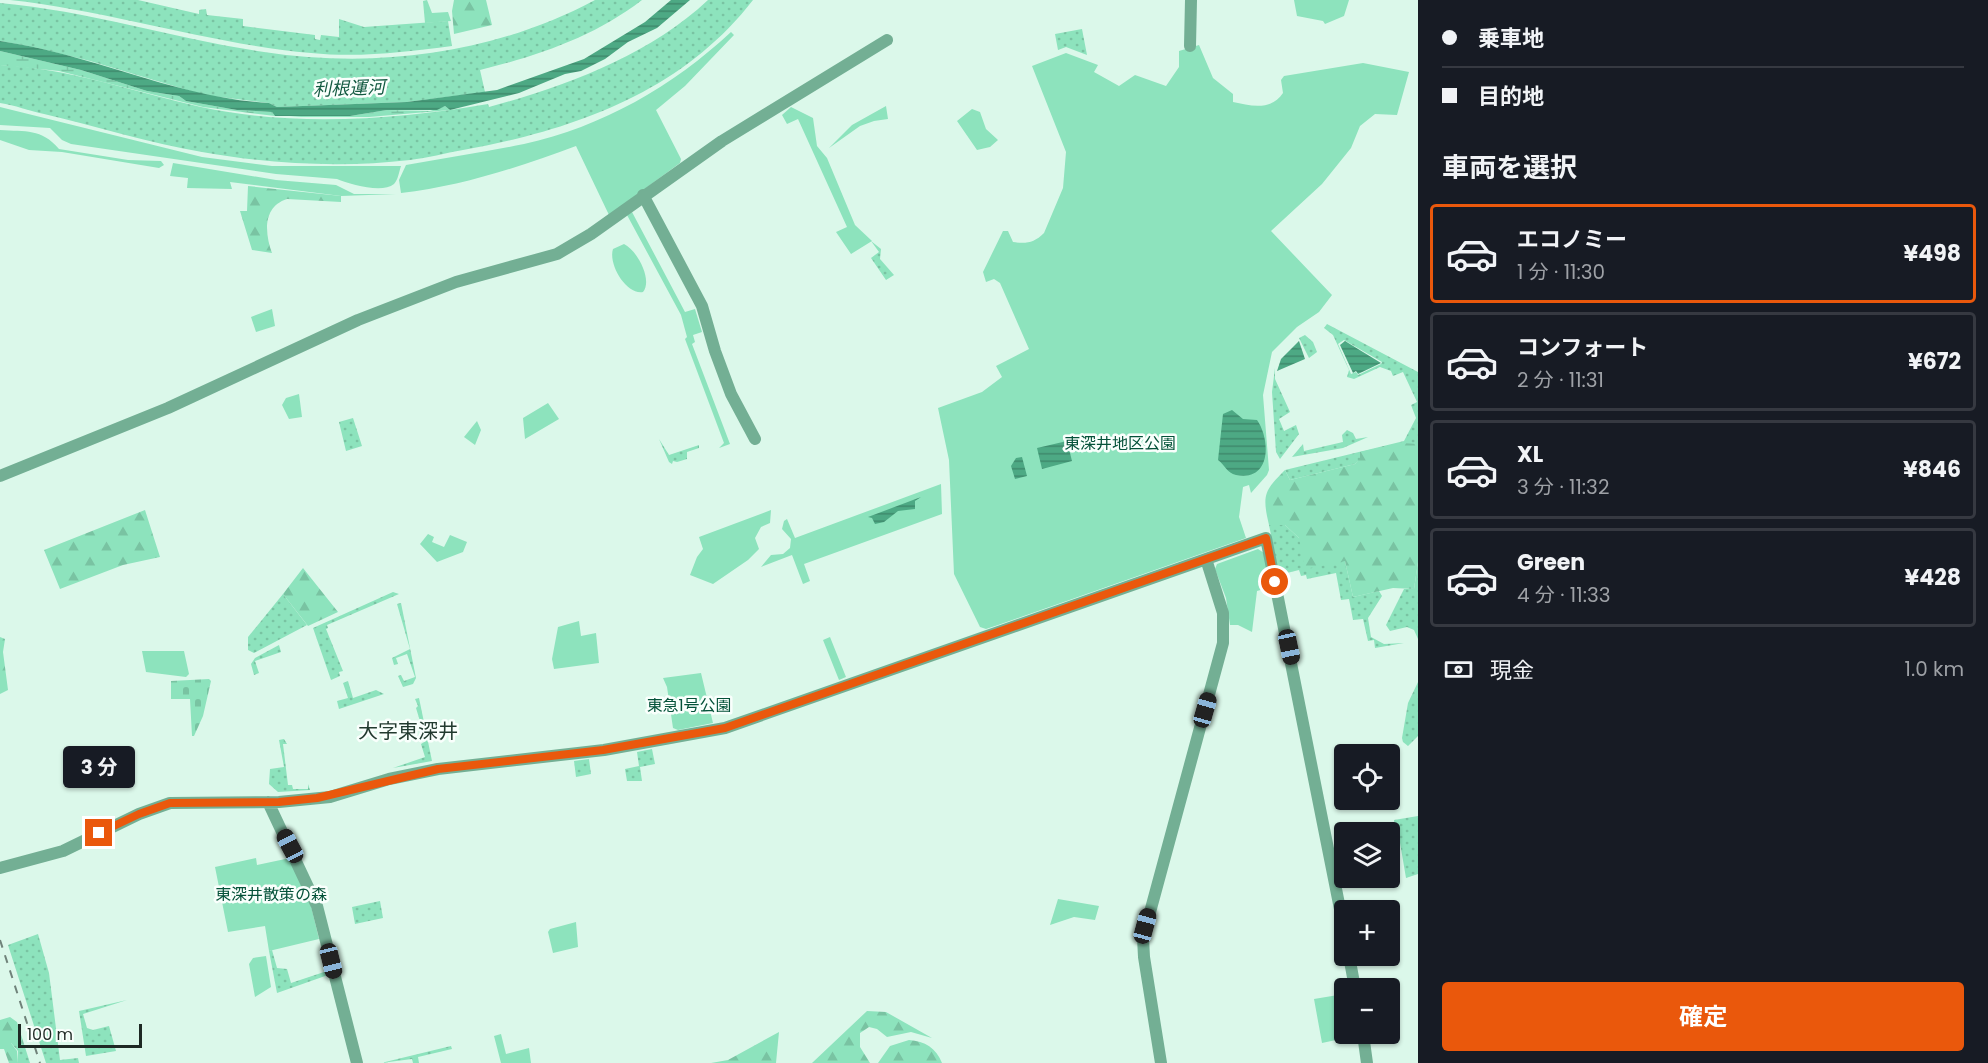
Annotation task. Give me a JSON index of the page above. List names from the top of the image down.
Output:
{
  "districts": ["大字東深井"],
  "water": ["利根運河"],
  "parks": ["東深井地区公園", "東急1号公園", "東深井散策の森"],
  "scale_bar": "100 m",
  "page": {
    "banner": ["乗車地", "目的地"],
    "heading": "車両を選択",
    "list": [
      {
        "name": "エコノミー",
        "note": "1 分 · 11:30",
        "value": "¥498"
      },
      {
        "name": "コンフォート",
        "note": "2 分 · 11:31",
        "value": "¥672"
      },
      {
        "name": "XL",
        "note": "3 分 · 11:32",
        "value": "¥846"
      },
      {
        "name": "Green",
        "note": "4 分 · 11:33",
        "value": "¥428"
      }
    ],
    "pay": ["現金", "1.0 km"],
    "map_buttons": ["+", "−"],
    "bubble": "3 分",
    "buttons": "確定",
    "scale": "100 m"
  }
}
